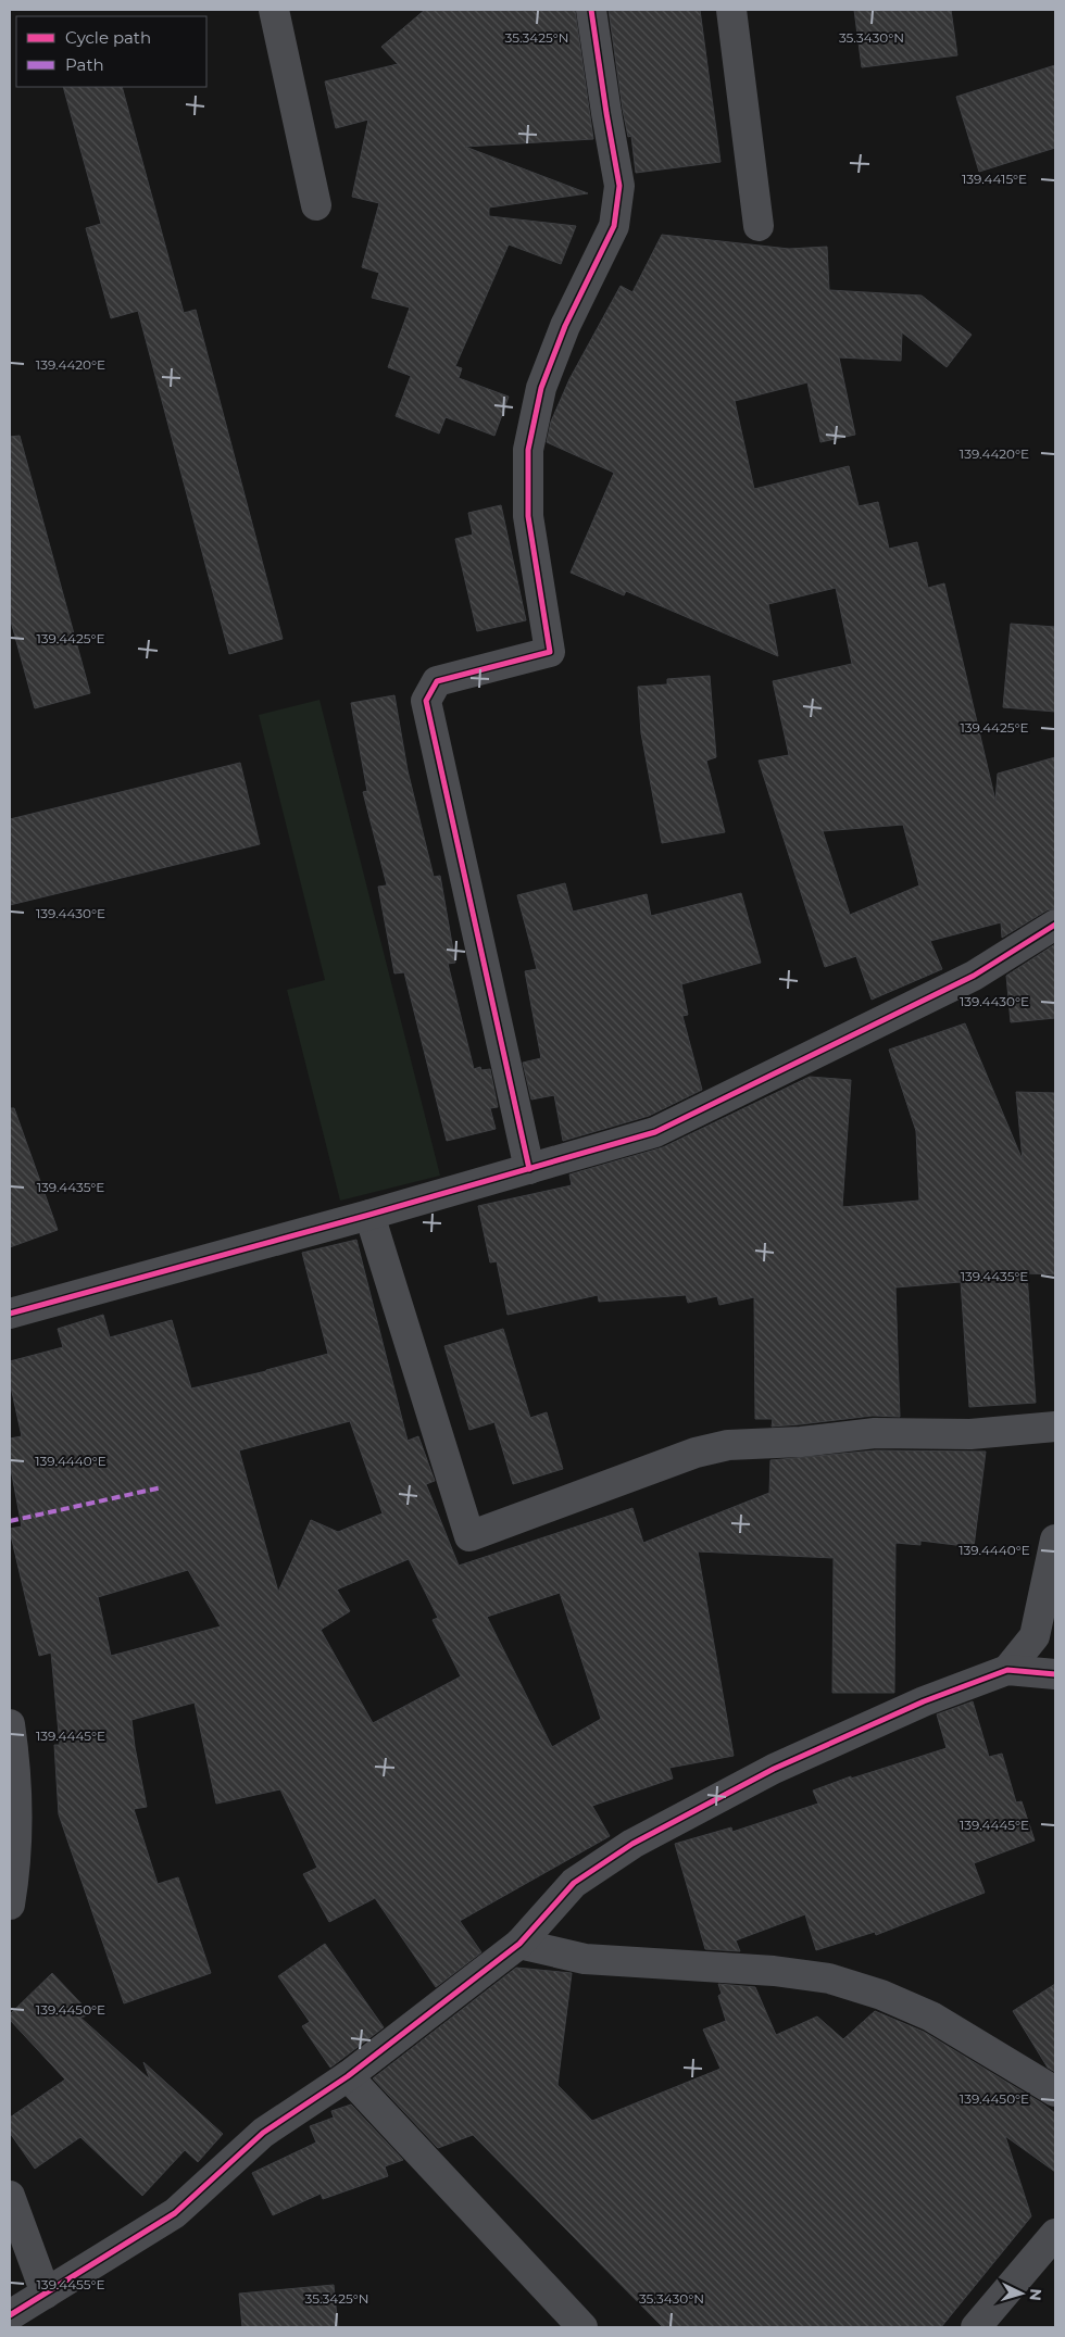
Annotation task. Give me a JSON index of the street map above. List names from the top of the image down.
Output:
{
  "legend": ["Cycle path", "Path"],
  "north": "right",
  "coordinates": [
    "35.3425°N",
    "35.3430°N",
    "139.4415°E",
    "139.4420°E",
    "139.4425°E",
    "139.4430°E",
    "139.4435°E",
    "139.4440°E",
    "139.4445°E",
    "139.4450°E",
    "139.4455°E"
  ]
}
